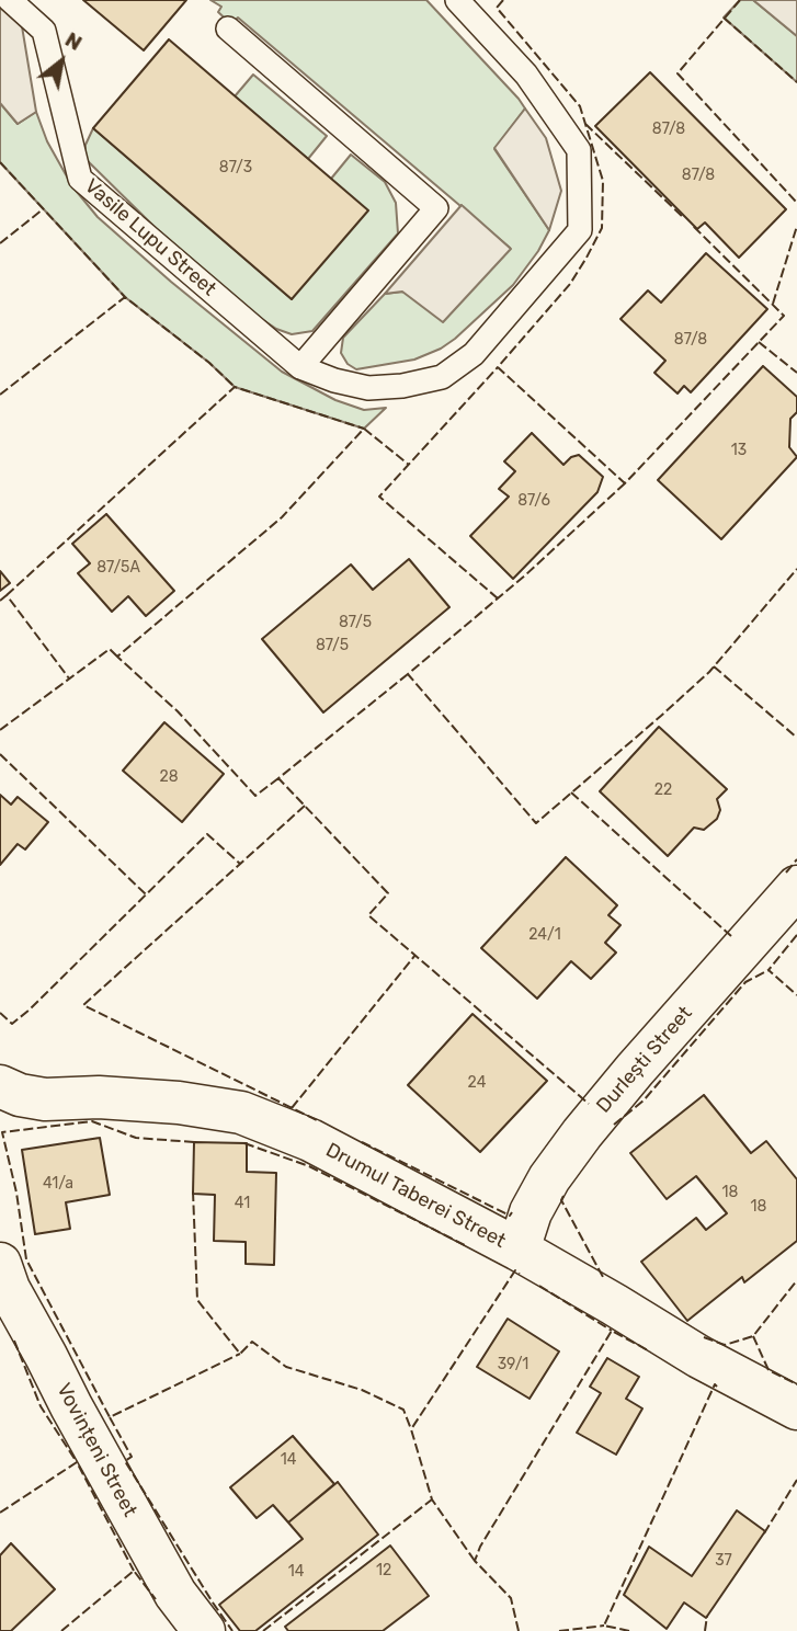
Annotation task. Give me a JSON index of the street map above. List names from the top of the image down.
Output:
{
  "streets": {
    "street": ["Durlești Street", "Drumul Taberei Street", "Vovințeni Street"],
    "lane": ["Vasile Lupu Street"]
  },
  "crossings": [
    ["Durlești Street", "Drumul Taberei Street"]
  ],
  "house_numbers": [
    "87/8",
    "87/3",
    "87/8",
    "87/8",
    "13",
    "87/6",
    "87/5A",
    "87/5",
    "87/5",
    "28",
    "22",
    "24/1",
    "24",
    "41/a",
    "18",
    "41",
    "18",
    "39/1",
    "14",
    "37",
    "12",
    "14"
  ],
  "north": "top right"
}
